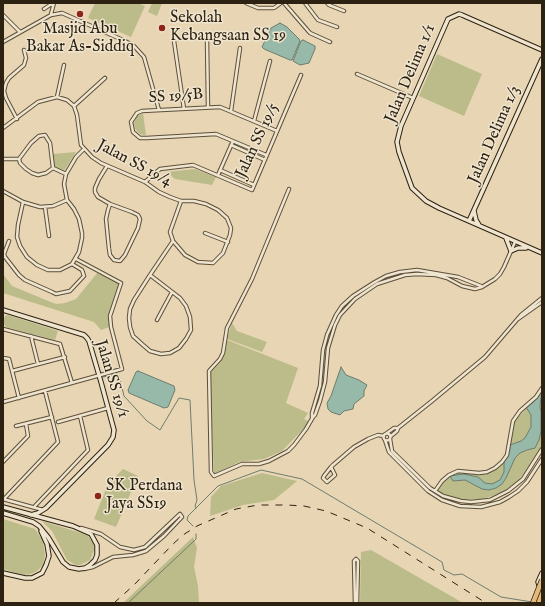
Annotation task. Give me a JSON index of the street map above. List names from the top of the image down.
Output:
{
  "streets": {
    "street": [
      "Jalan Delima 1/1",
      "SS 19/5B",
      "Jalan Delima 1/3",
      "Jalan SS 19/5",
      "Jalan SS 19/4",
      "Jalan SS 19/1"
    ]
  },
  "crossings": [
    ["Jalan Delima 1/1", "Jalan Delima 1/3"],
    ["SS 19/5B", "Jalan SS 19/5"],
    ["Jalan SS 19/5", "Jalan SS 19/4"]
  ],
  "places": ["Masjid Abu Bakar As-Siddiq", "Sekolah Kebangsaan SS 19", "SK Perdana Jaya SS19"]
}
